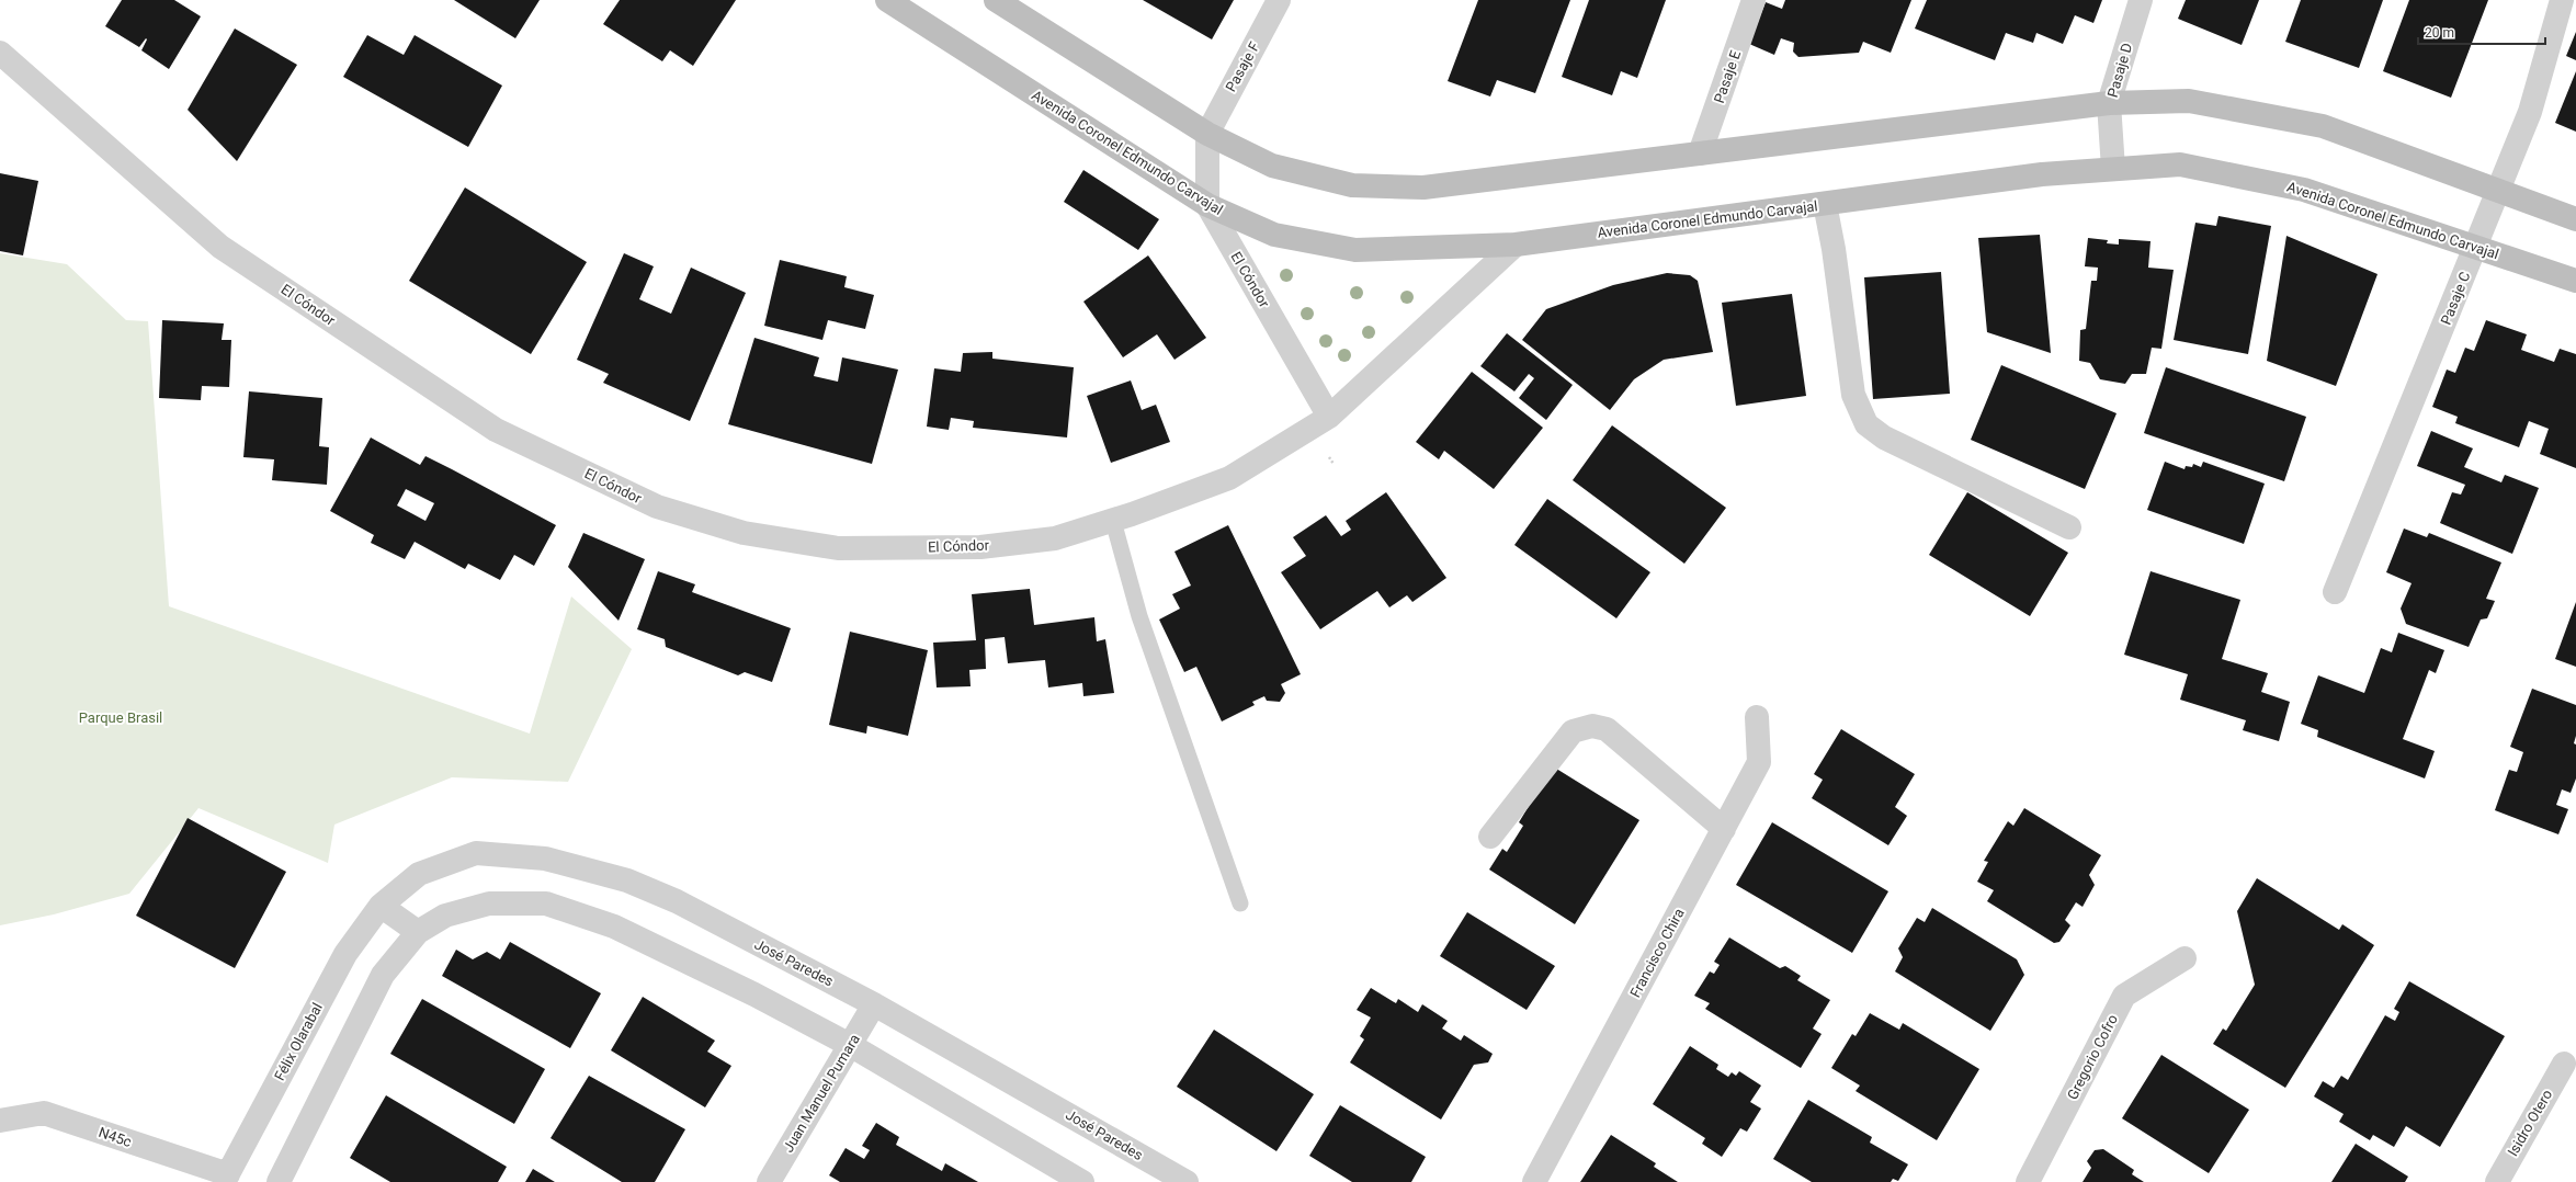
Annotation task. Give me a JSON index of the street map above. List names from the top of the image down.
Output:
{
  "streets": {
    "main road": ["Avenida Coronel Edmundo Carvajal"],
    "street": [
      "Pasaje F",
      "Pasaje D",
      "Pasaje E",
      "El Cóndor",
      "Pasaje C",
      "Francisco Chira",
      "José Paredes",
      "Félix Olarabal",
      "Gregorio Cofro",
      "Juan Manuel Pumara",
      "Isidro Otero",
      "N45c"
    ]
  },
  "crossings": [
    ["Pasaje F", "El Cóndor"],
    ["Pasaje D", "Avenida Coronel Edmundo Carvajal"],
    ["Avenida Coronel Edmundo Carvajal", "El Cóndor"],
    ["Avenida Coronel Edmundo Carvajal", "Pasaje C"],
    ["José Paredes", "Félix Olarabal"],
    ["José Paredes", "Juan Manuel Pumara"],
    ["Félix Olarabal", "N45c"]
  ],
  "parks": ["Parque Brasil"],
  "scale_bar": "20 m"
}
